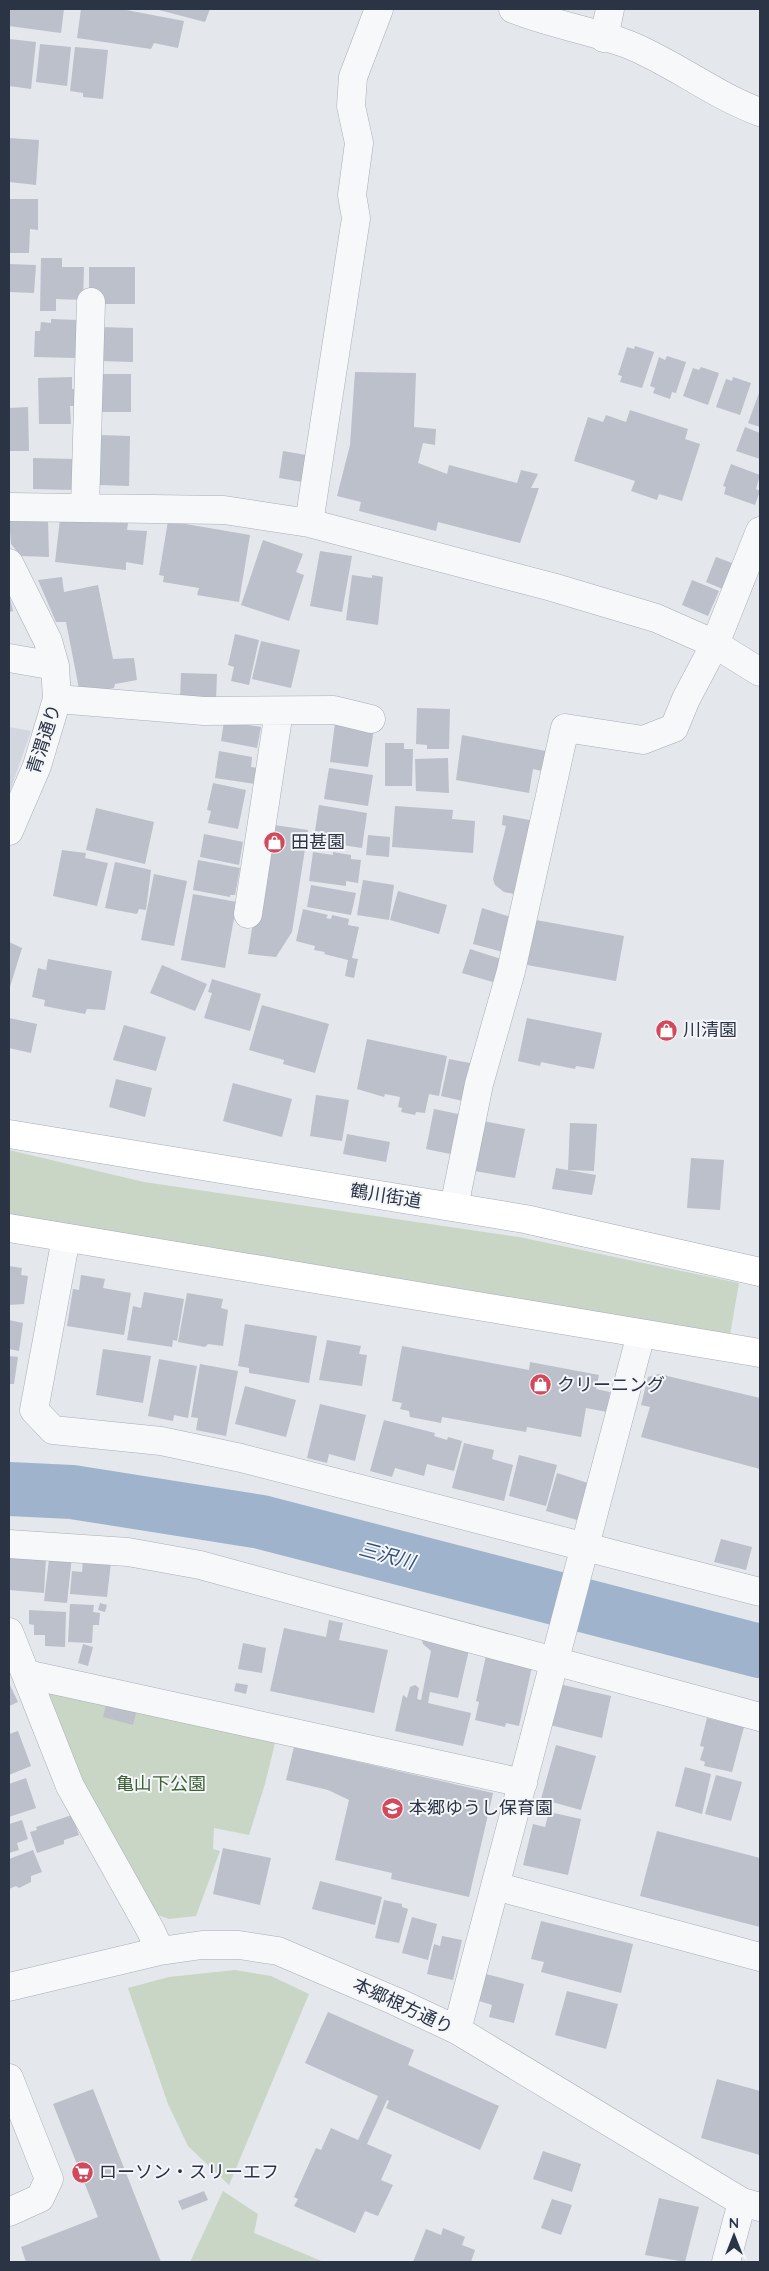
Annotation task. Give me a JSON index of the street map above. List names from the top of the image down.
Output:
{
  "streets": {
    "main road": ["鶴川街道"],
    "street": ["青渭通り", "本郷根方通り"]
  },
  "water": ["三沢川"],
  "parks": ["亀山下公園"],
  "places": {
    "shop": ["田甚園", "川清園", "クリーニング"],
    "school or university": ["本郷ゆうし保育園"],
    "supermarket": ["ローソン・スリーエフ"]
  },
  "north": "top"
}
